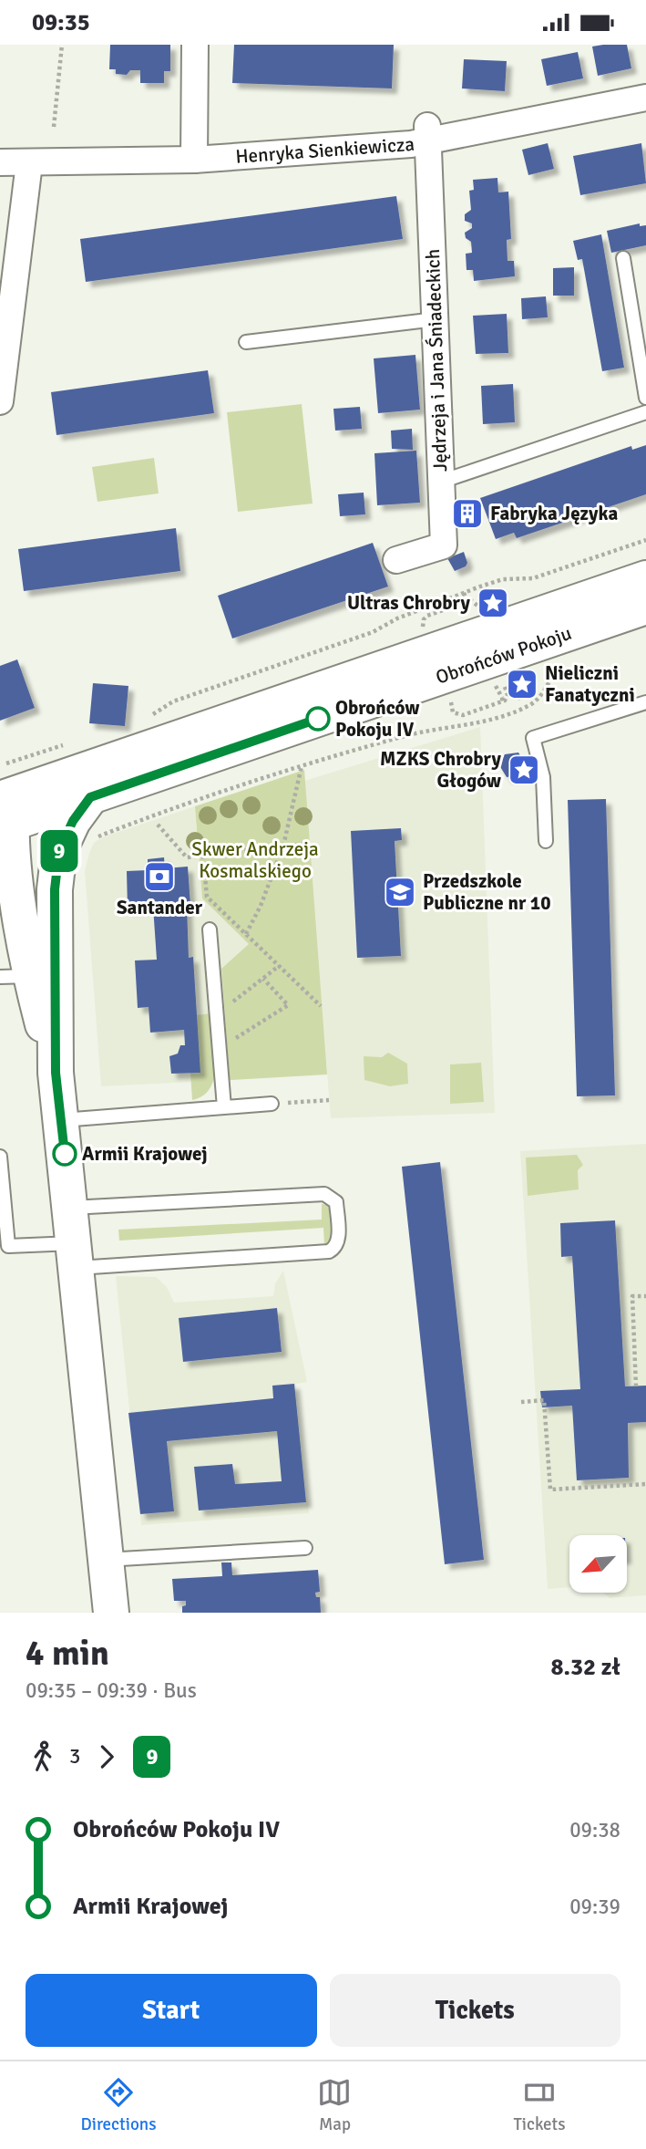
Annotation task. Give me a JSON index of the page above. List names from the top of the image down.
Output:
{
  "streets": {
    "main road": ["Obrońców Pokoju"],
    "street": ["Henryka Sienkiewicza", "Jędrzeja i Jana Śniadeckich"]
  },
  "crossings": [
    ["Henryka Sienkiewicza", "Jędrzeja i Jana Śniadeckich"]
  ],
  "parks": ["Skwer Andrzeja Kosmalskiego"],
  "places": {
    "building": ["Fabryka Języka"],
    "place": ["Ultras Chrobry", "Nieliczni Fanatyczni", "MZKS Chrobry Głogów"],
    "other": ["Obrońców Pokoju IV", "Armii Krajowej"],
    "bank": ["Santander"],
    "school or university": ["Przedszkole Publiczne nr 10"]
  },
  "lines": ["bus line 9"],
  "north": "bottom left",
  "page": {
    "status": "09:35",
    "on_map": "9",
    "heading": ["4 min", "09:35 – 09:39 · Bus", "8.32 zł"],
    "legs": ["3", "9"],
    "list": [
      {
        "name": "Obrońców Pokoju IV",
        "value": "09:38"
      },
      {
        "name": "Armii Krajowej",
        "value": "09:39"
      }
    ],
    "buttons": ["Start", "Tickets"],
    "tabs": ["Directions", "Map", "Tickets"]
  }
}
